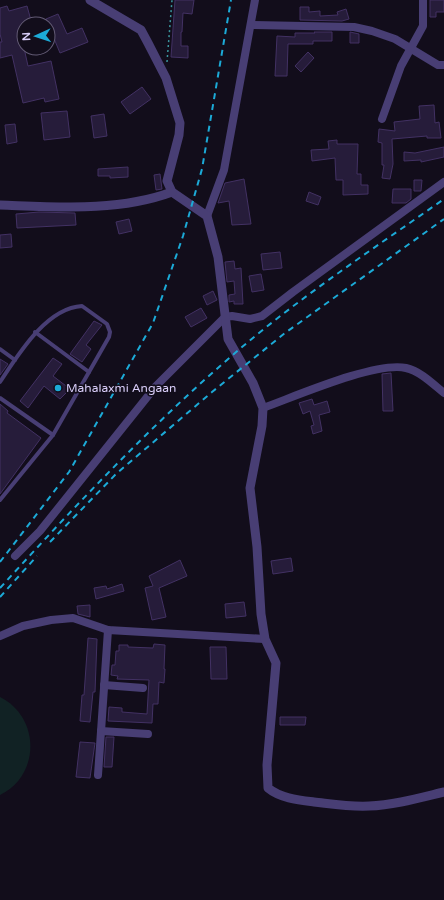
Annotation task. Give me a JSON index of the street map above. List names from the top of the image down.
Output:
{
  "places": ["Mahalaxmi Angaan"],
  "north": "left"
}
